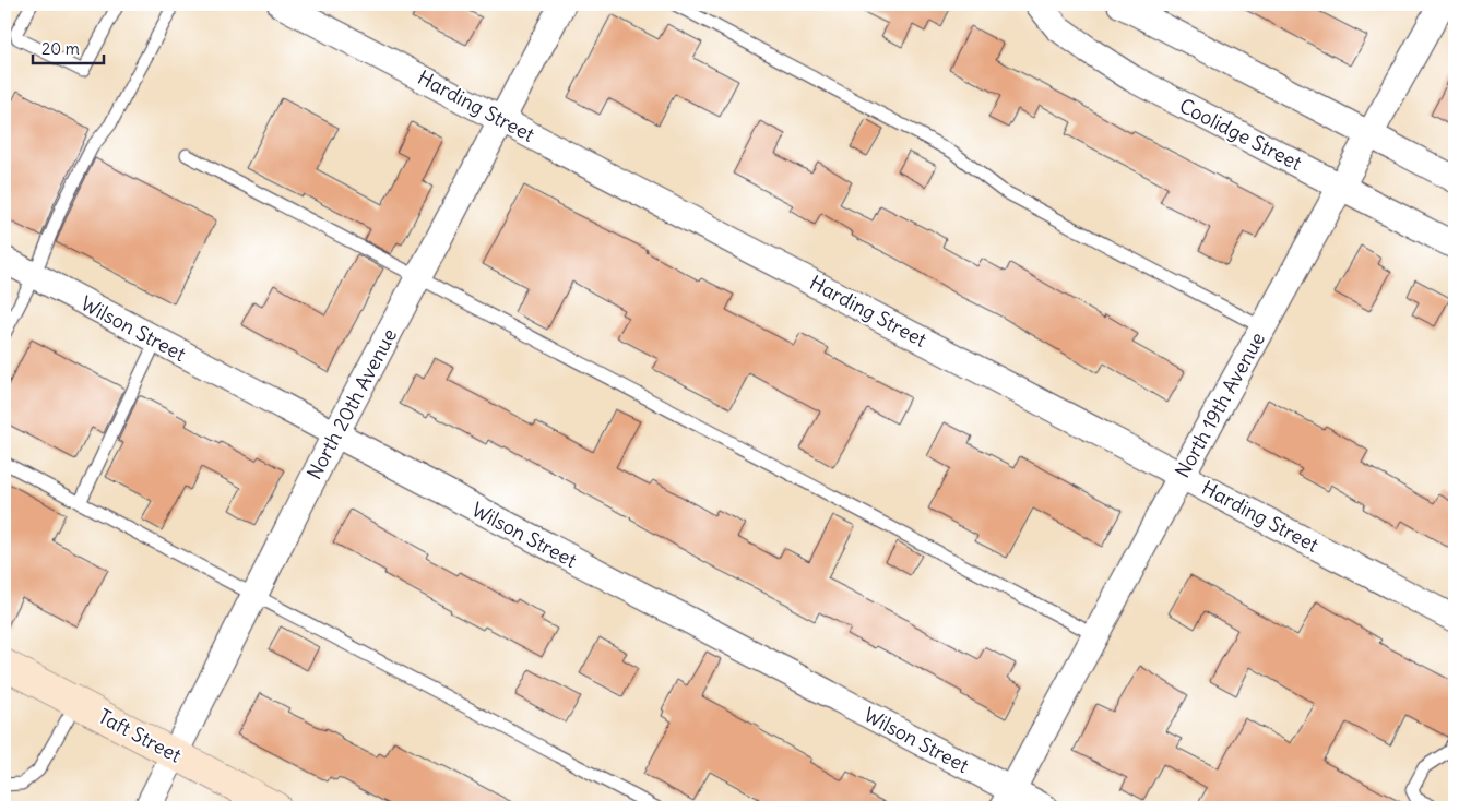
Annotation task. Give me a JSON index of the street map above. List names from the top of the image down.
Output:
{
  "streets": {
    "street": [
      "Harding Street",
      "Coolidge Street",
      "Wilson Street",
      "North 20th Avenue",
      "North 19th Avenue",
      "Taft Street"
    ]
  },
  "crossings": [
    ["Harding Street", "North 20th Avenue"],
    ["Harding Street", "North 19th Avenue"],
    ["Coolidge Street", "North 19th Avenue"],
    ["Wilson Street", "North 20th Avenue"],
    ["Wilson Street", "North 19th Avenue"],
    ["North 20th Avenue", "Taft Street"]
  ],
  "scale_bar": "20 m"
}
